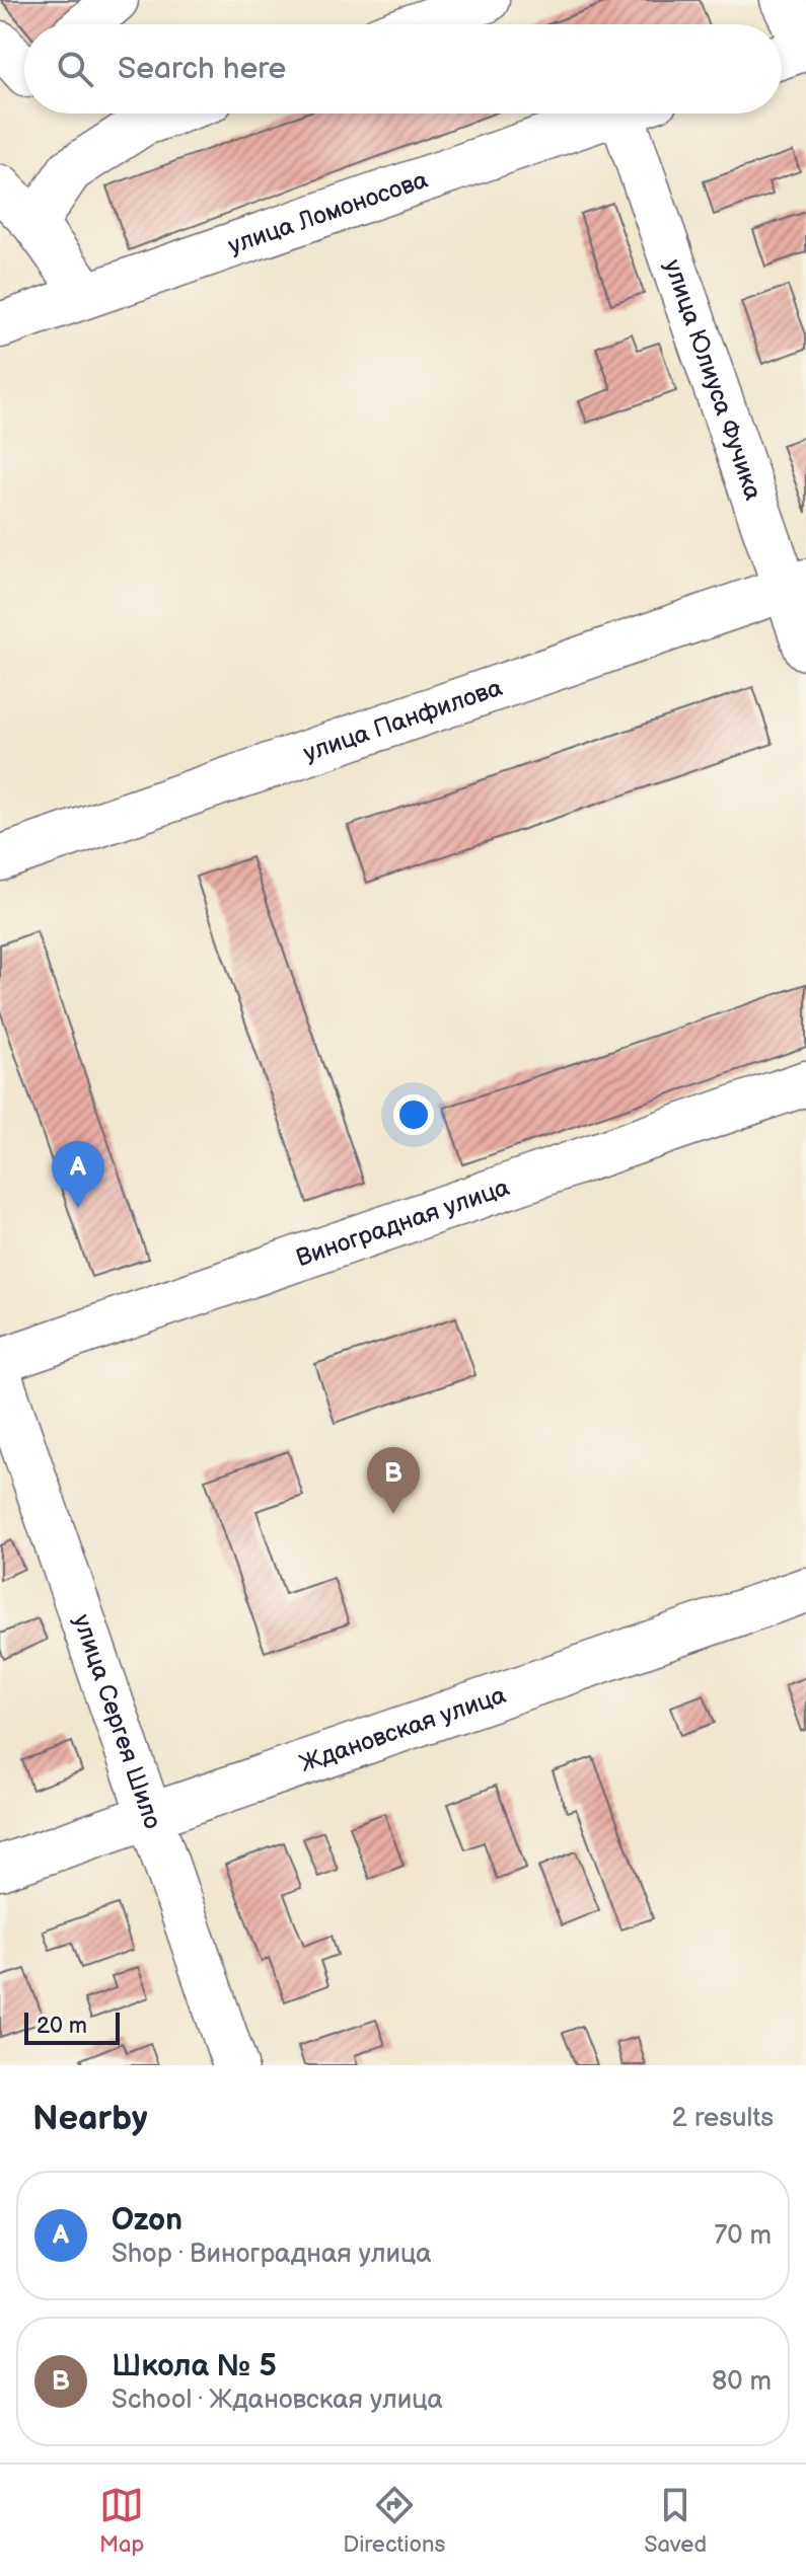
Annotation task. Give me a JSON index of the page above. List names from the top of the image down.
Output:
{
  "streets": {
    "street": [
      "улица Ломоносова",
      "улица Юлиуса Фучика",
      "улица Панфилова",
      "Виноградная улица",
      "улица Сергея Шило",
      "Ждановская улица"
    ]
  },
  "crossings": [
    ["улица Юлиуса Фучика", "улица Панфилова"],
    ["улица Сергея Шило", "Ждановская улица"]
  ],
  "scale_bar": "20 m",
  "page": {
    "search": "Search here",
    "pins": ["A", "B"],
    "scale": "20 m",
    "heading": ["Nearby", "2 results"],
    "list": [
      {
        "mark": "A",
        "name": "Ozon",
        "note": "Shop · Виноградная улица",
        "value": "70 m"
      },
      {
        "mark": "B",
        "name": "Школа № 5",
        "note": "School · Ждановская улица",
        "value": "80 m"
      }
    ],
    "nav": ["Map", "Directions", "Saved"]
  }
}
